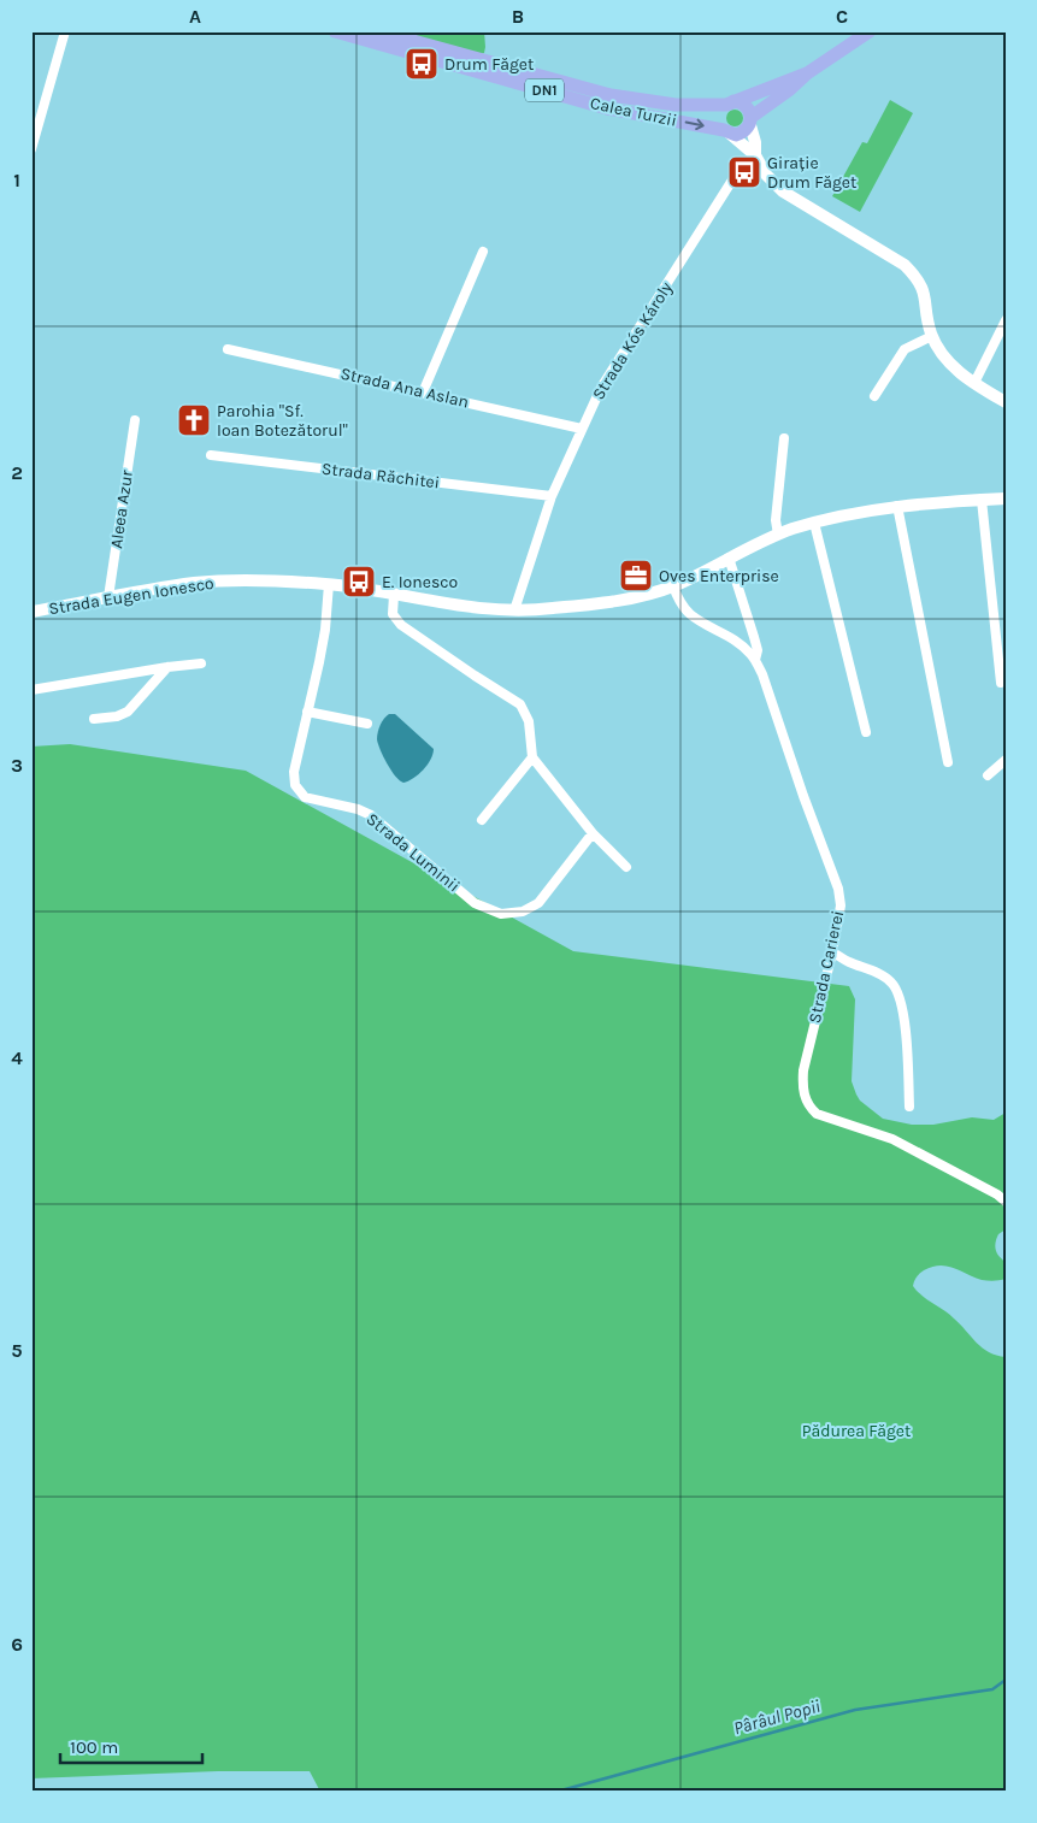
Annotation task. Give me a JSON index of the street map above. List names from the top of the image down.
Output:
{
  "streets": {
    "main road": ["DN1", "Calea Turzii"],
    "street": [
      "Strada Kós Károly",
      "Strada Ana Aslan",
      "Strada Răchitei",
      "Aleea Azur",
      "Strada Eugen Ionesco",
      "Strada Luminii",
      "Strada Carierei"
    ]
  },
  "crossings": [
    ["Strada Kós Károly", "Strada Ana Aslan"],
    ["Strada Kós Károly", "Strada Răchitei"],
    ["Strada Kós Károly", "Strada Eugen Ionesco"],
    ["Aleea Azur", "Strada Eugen Ionesco"],
    ["Strada Eugen Ionesco", "Strada Luminii"],
    ["Strada Eugen Ionesco", "Strada Carierei"]
  ],
  "water": ["Pârâul Popii"],
  "parks": ["Pădurea Făget"],
  "places": {
    "bus stop": ["Drum Făget", "Girație Drum Făget", "E. Ionesco"],
    "church": ["Parohia \"Sf. Ioan Botezătorul\""],
    "office": ["Oves Enterprise"]
  },
  "scale_bar": "100 m",
  "grid": {
    "columns": ["A", "B", "C"],
    "rows": [
      "1",
      "2",
      "3",
      "4",
      "5",
      "6"
    ]
  }
}
